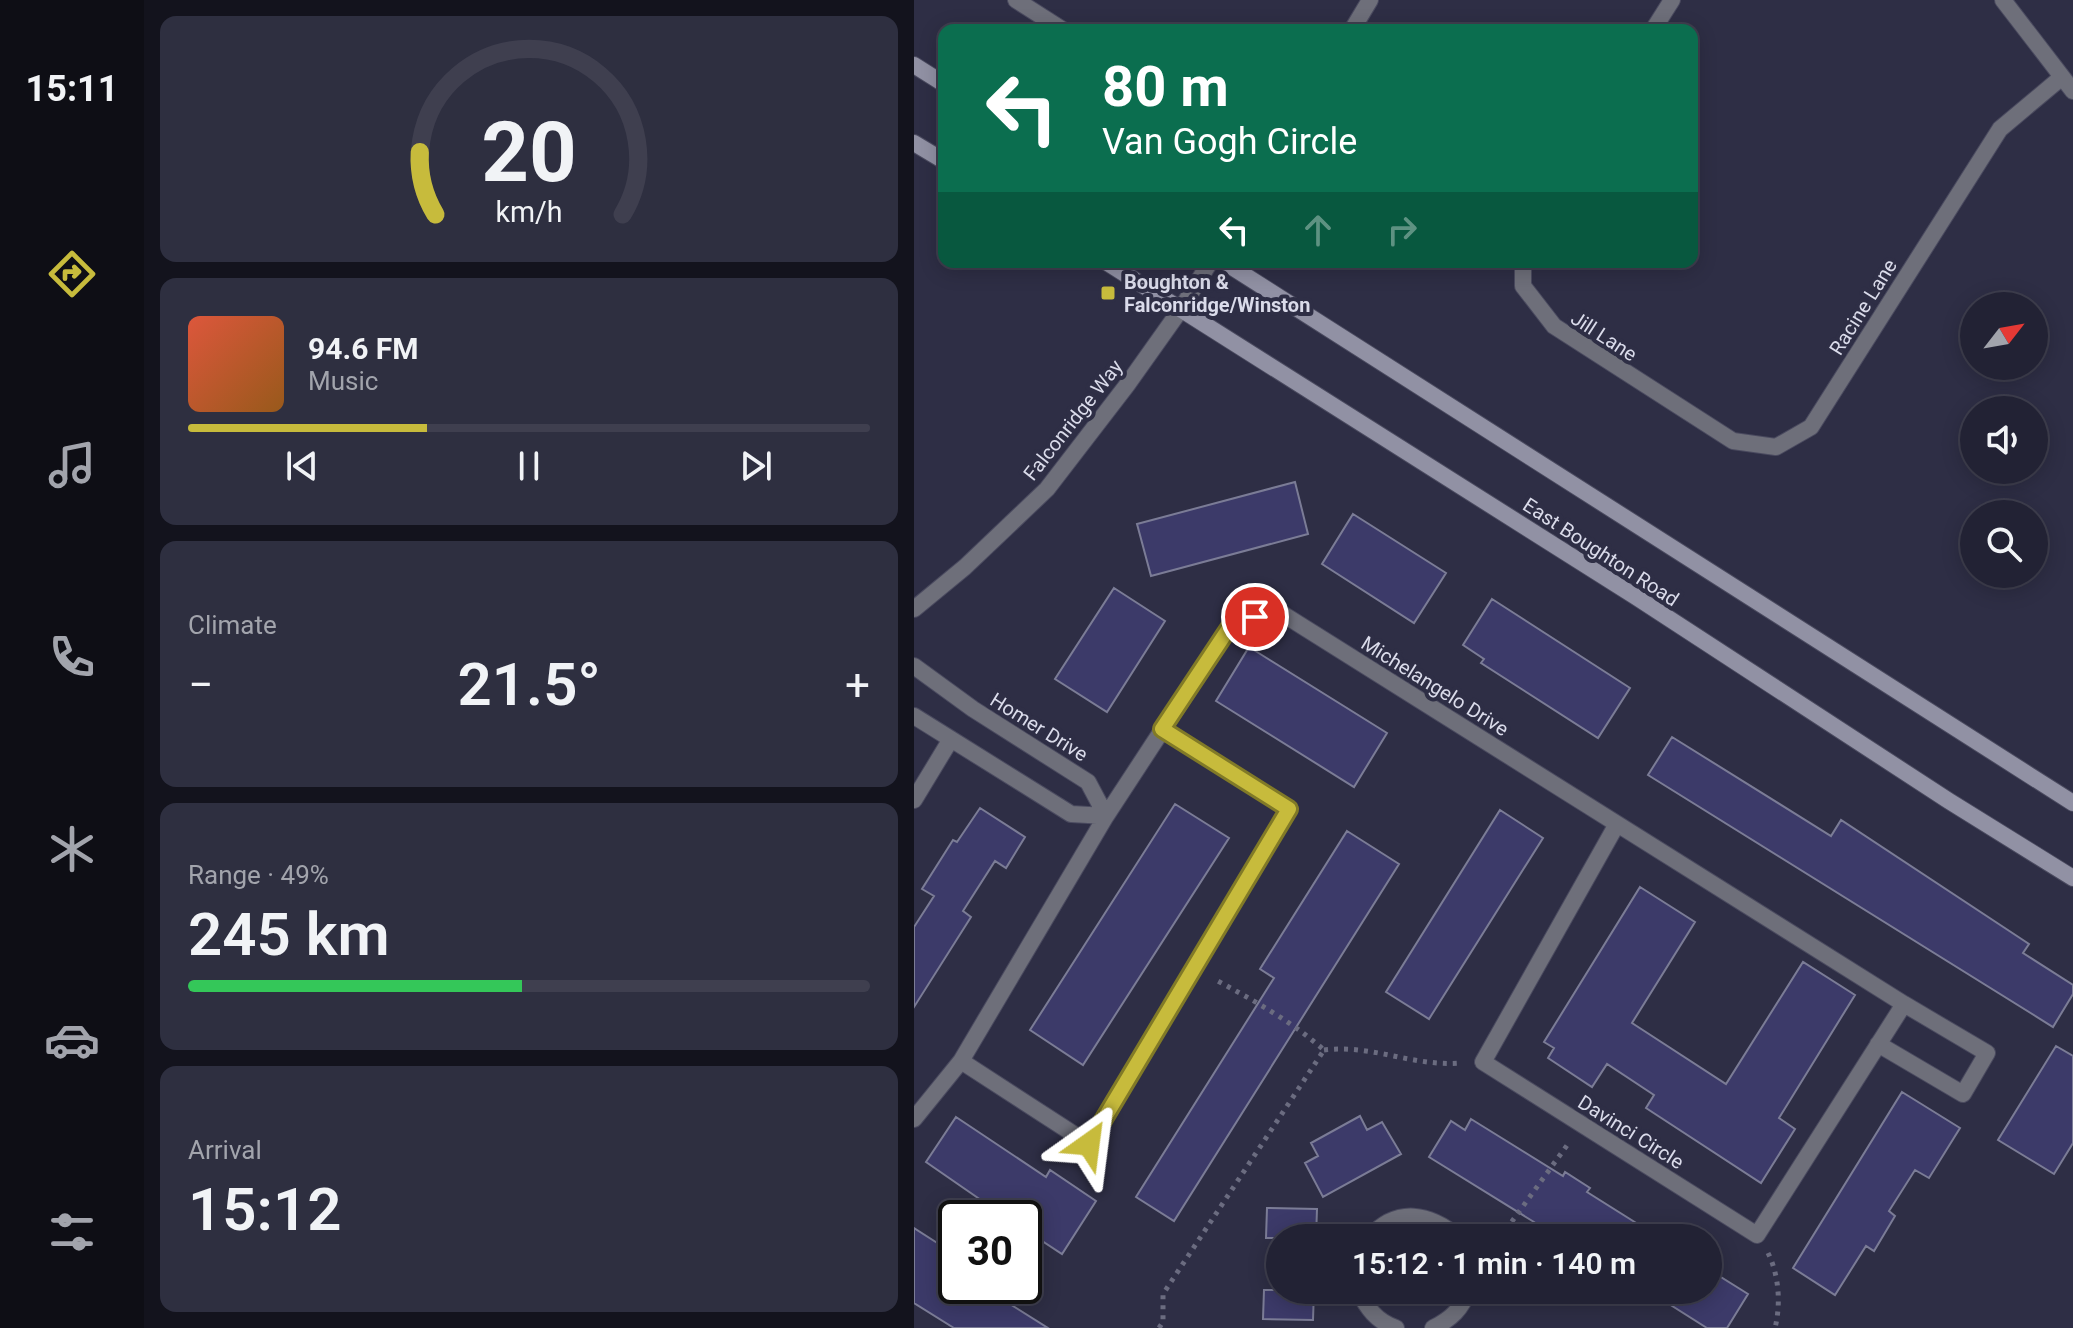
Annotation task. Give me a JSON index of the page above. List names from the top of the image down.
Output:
{
  "streets": {
    "main road": ["East Boughton Road"],
    "street": [
      "Racine Lane",
      "Jill Lane",
      "Falconridge Way",
      "Michelangelo Drive",
      "Homer Drive",
      "Davinci Circle"
    ]
  },
  "crossings": [
    ["Racine Lane", "Jill Lane"],
    ["Falconridge Way", "East Boughton Road"],
    ["Michelangelo Drive", "Homer Drive"]
  ],
  "places": {
    "transit": ["Boughton & Falconridge/Winston"]
  },
  "north": "top right",
  "page": {
    "tabs": "15:11",
    "turn": ["80 m", "Van Gogh Circle"],
    "song": ["94.6 FM", "Music"],
    "tile": [
      "Climate",
      ["Range · 49%", "245 km"],
      ["Arrival", "15:12"]
    ],
    "heat": ["−", "21.5°", "+"],
    "limit": "30",
    "trip": "15:12 · 1 min · 140 m",
    "gauge": ["20", "km/h"]
  }
}
